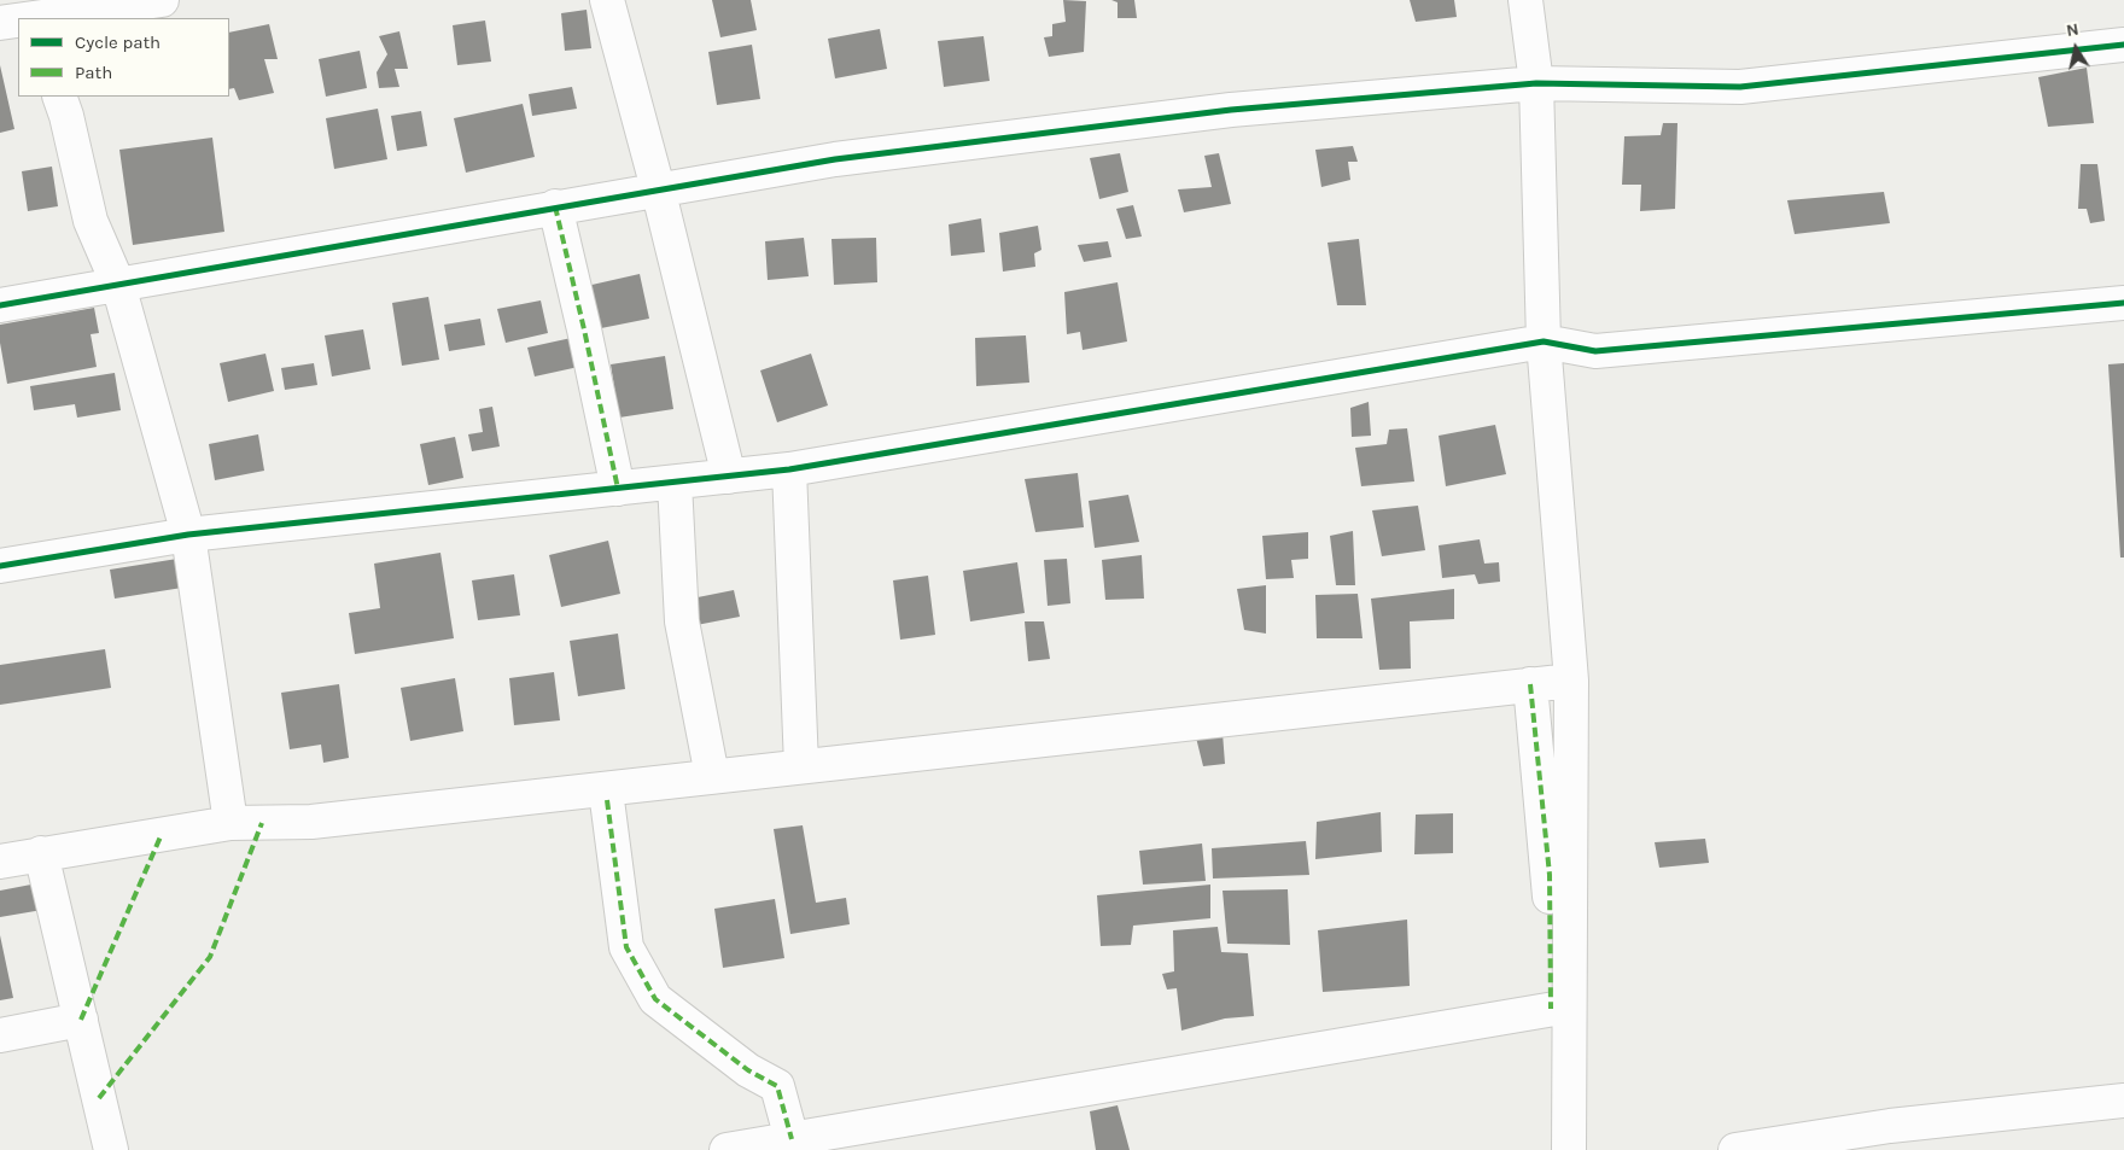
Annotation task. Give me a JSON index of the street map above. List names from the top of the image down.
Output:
{
  "legend": ["Cycle path", "Path"],
  "north": "top"
}
